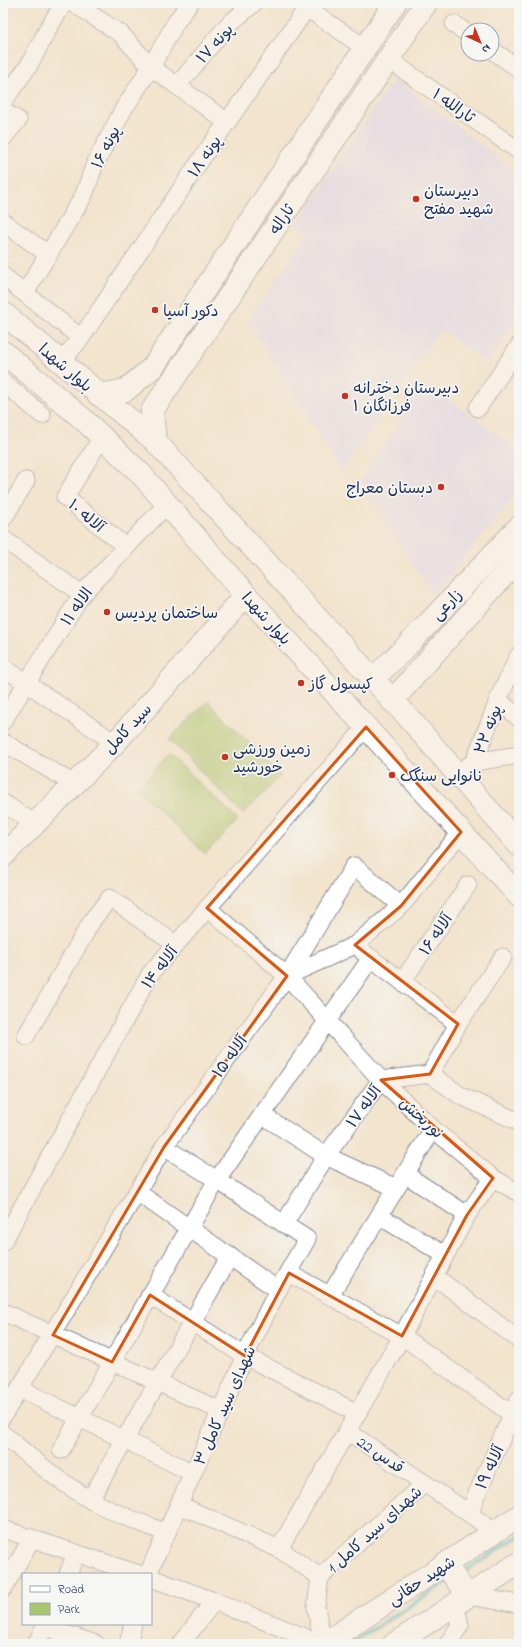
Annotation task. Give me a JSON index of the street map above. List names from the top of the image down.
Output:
{
  "streets": {
    "main road": [
      "ثاراله",
      "بلوار شهدا",
      "زارعی",
      "سید کامل",
      "شهید حقانی"
    ],
    "street": [
      "پونه ۱۷",
      "ثارالله ۱",
      "پونه ۱۶",
      "پونه ۱۸",
      "آلاله ۱۰",
      "الاله ۱۱",
      "پونه ۲۲",
      "آلاله ۱۶",
      "آلاله ۱۴",
      "آلاله ۱۵",
      "آلاله ۱۷",
      "نوربخش",
      "شهدای سید کامل ۳",
      "قدس 22",
      "آلاله ۱۹",
      "شهدای سید کامل 1"
    ]
  },
  "crossings": [
    ["ثارالله ۱", "ثاراله"],
    ["پونه ۱۸", "ثاراله"],
    ["پونه ۱۸", "بلوار شهدا"],
    ["ثاراله", "بلوار شهدا"],
    ["بلوار شهدا", "آلاله ۱۰"],
    ["بلوار شهدا", "زارعی"],
    ["بلوار شهدا", "الاله ۱۱"],
    ["بلوار شهدا", "سید کامل"],
    ["بلوار شهدا", "پونه ۲۲"],
    ["بلوار شهدا", "آلاله ۱۴"],
    ["بلوار شهدا", "آلاله ۱۵"],
    ["آلاله ۱۰", "الاله ۱۱"],
    ["آلاله ۱۴", "نوربخش"],
    ["آلاله ۱۵", "نوربخش"],
    ["آلاله ۱۷", "نوربخش"],
    ["آلاله ۱۷", "شهدای سید کامل ۳"],
    ["قدس 22", "آلاله ۱۹"],
    ["قدس 22", "شهدای سید کامل 1"],
    ["قدس 22", "شهید حقانی"],
    ["شهدای سید کامل 1", "شهید حقانی"]
  ],
  "places": [
    "دبیرستان شهید مفتح",
    "دکور آسیا",
    "دبیرستان دخترانه فرزانگان ۱",
    "دبستان معراج",
    "ساختمان پردیس",
    "کپسول گاز",
    "زمین ورزشی خورشید",
    "نانوایی سنگک"
  ],
  "legend": ["Road", "Park"],
  "north": "bottom right"
}
